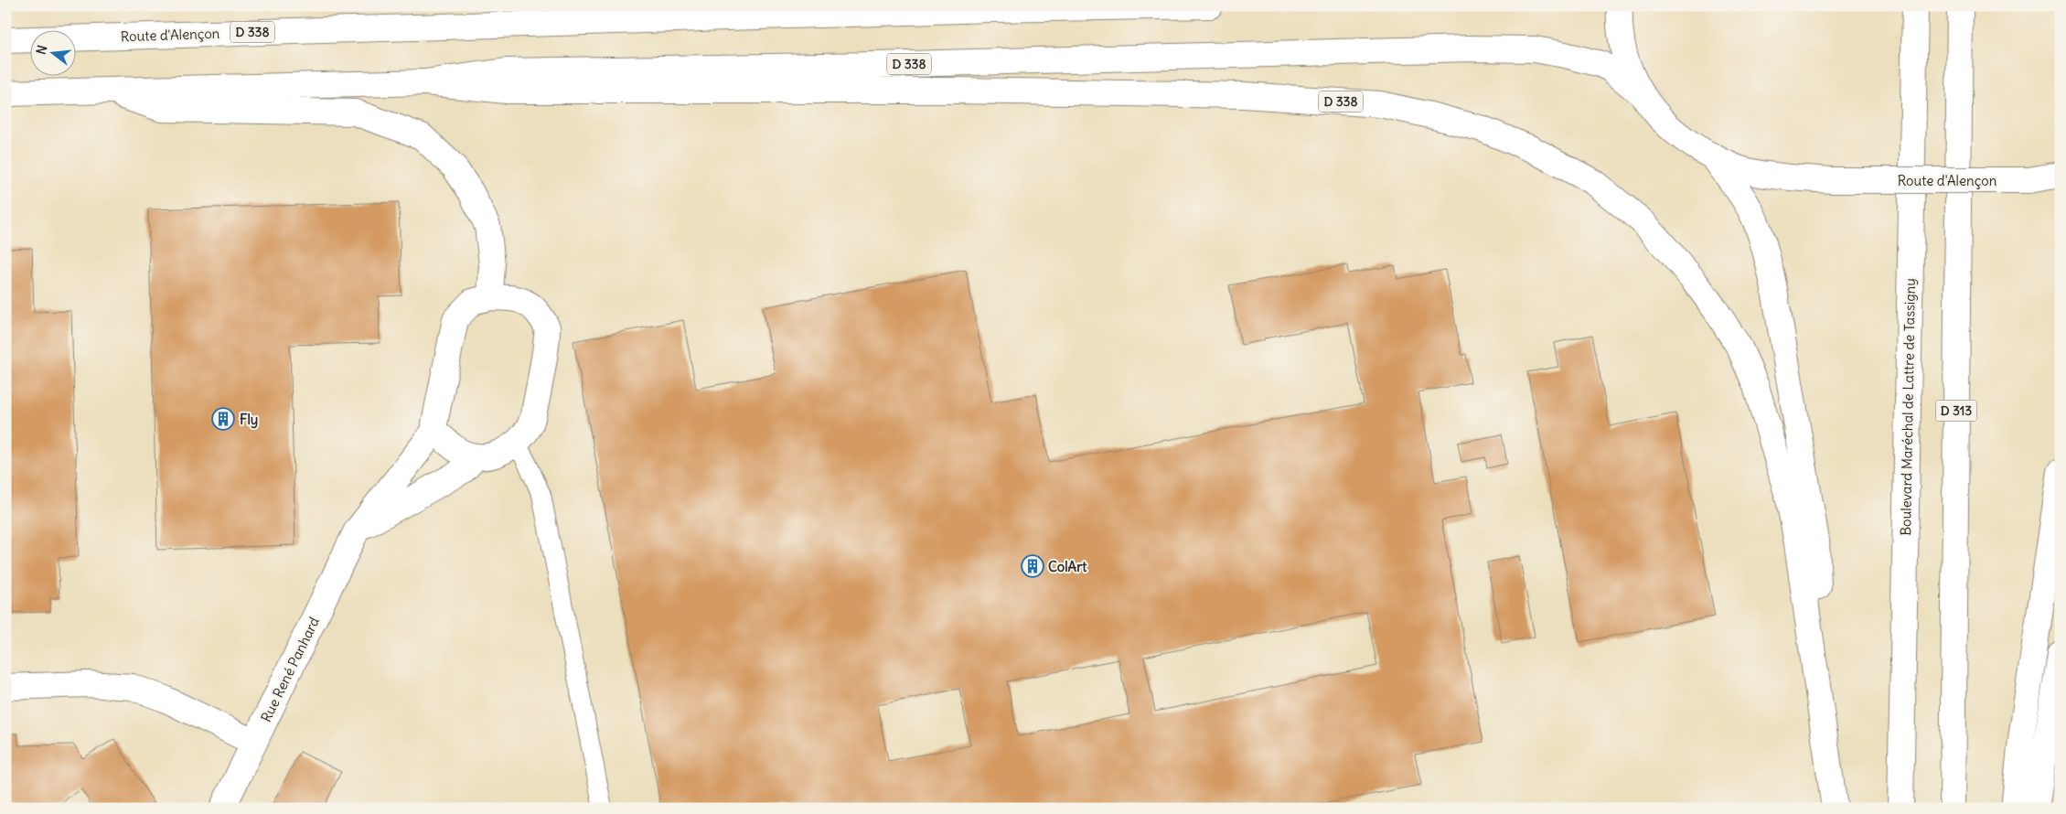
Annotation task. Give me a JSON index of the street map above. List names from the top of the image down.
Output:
{
  "streets": {
    "main road": [
      "D 338",
      "Route d'Alençon",
      "Boulevard Maréchal de Lattre de Tassigny",
      "D 313",
      "Rue René Panhard"
    ]
  },
  "crossings": [
    ["D 338", "Route d'Alençon"]
  ],
  "places": {
    "building": ["Fly", "ColArt"]
  },
  "north": "left"
}
